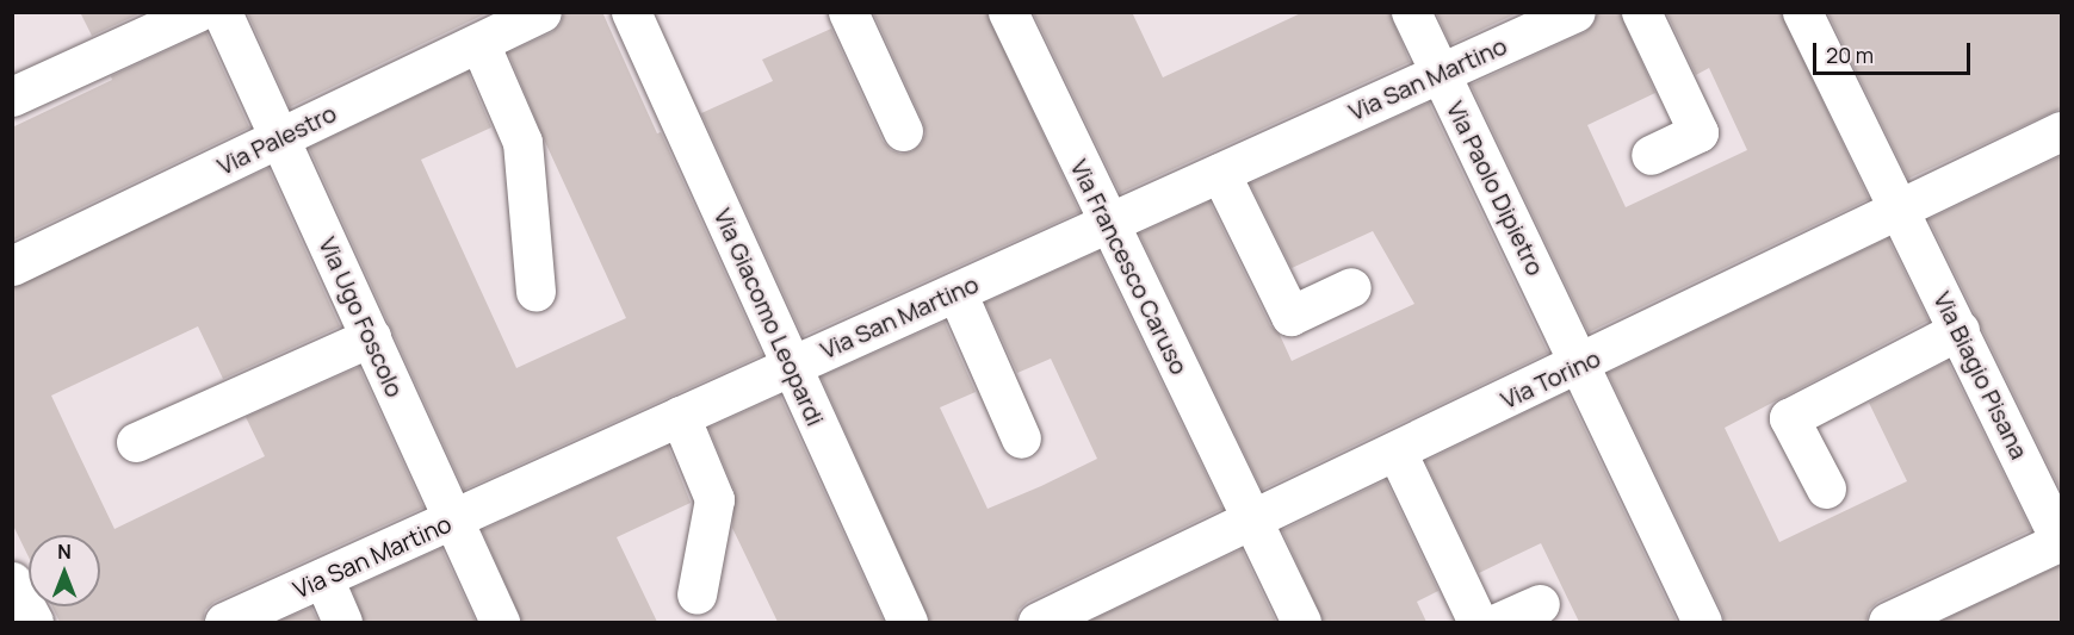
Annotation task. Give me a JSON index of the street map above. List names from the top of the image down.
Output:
{
  "streets": {
    "street": [
      "Via San Martino",
      "Via Palestro",
      "Via Paolo Dipietro",
      "Via Francesco Caruso",
      "Via Ugo Foscolo",
      "Via Giacomo Leopardi",
      "Via Biagio Pisana",
      "Via Torino"
    ]
  },
  "crossings": [
    ["Via San Martino", "Via Paolo Dipietro"],
    ["Via San Martino", "Via Francesco Caruso"],
    ["Via San Martino", "Via Ugo Foscolo"],
    ["Via San Martino", "Via Giacomo Leopardi"],
    ["Via Palestro", "Via Ugo Foscolo"],
    ["Via Paolo Dipietro", "Via Torino"],
    ["Via Francesco Caruso", "Via Torino"],
    ["Via Biagio Pisana", "Via Torino"]
  ],
  "scale_bar": "20 m",
  "north": "top"
}
